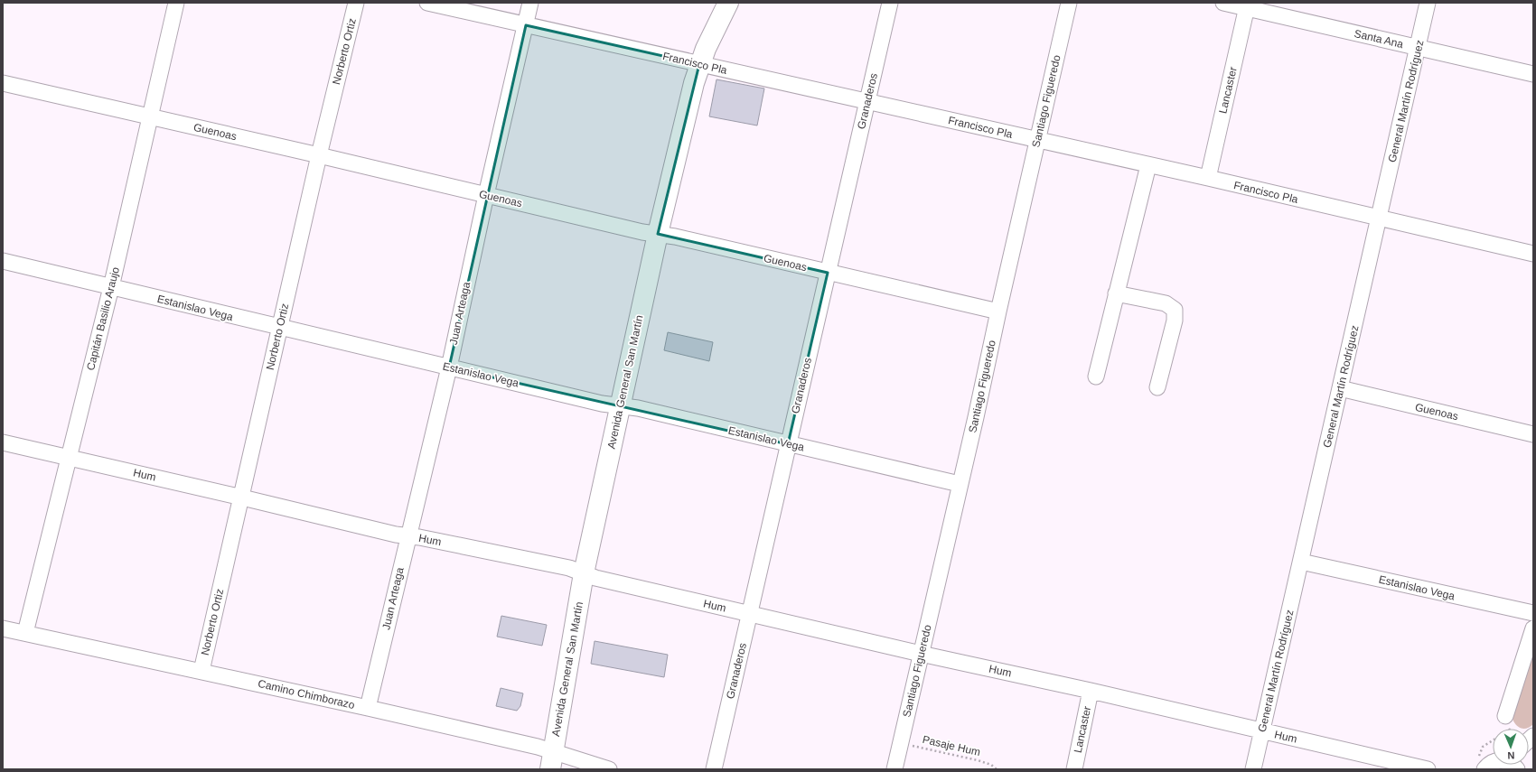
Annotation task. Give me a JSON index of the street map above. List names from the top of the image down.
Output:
{
  "streets": {
    "main road": ["Avenida General San Martín"],
    "street": [
      "Santa Ana",
      "Norberto Ortiz",
      "Francisco Pla",
      "Lancaster",
      "Granaderos",
      "Santiago Figueredo",
      "General Martín Rodríguez",
      "Guenoas",
      "Estanislao Vega",
      "Juan Arteaga",
      "Capitán Basilio Araujo",
      "Hum",
      "Camino Chimborazo"
    ],
    "path": ["Pasaje Hum"]
  },
  "crossings": [
    ["Santa Ana", "Lancaster"],
    ["Santa Ana", "General Martín Rodríguez"],
    ["Norberto Ortiz", "Guenoas"],
    ["Norberto Ortiz", "Estanislao Vega"],
    ["Norberto Ortiz", "Hum"],
    ["Norberto Ortiz", "Camino Chimborazo"],
    ["Francisco Pla", "Lancaster"],
    ["Francisco Pla", "Granaderos"],
    ["Francisco Pla", "Santiago Figueredo"],
    ["Francisco Pla", "General Martín Rodríguez"],
    ["Francisco Pla", "Juan Arteaga"],
    ["Francisco Pla", "Avenida General San Martín"],
    ["Lancaster", "Hum"],
    ["Granaderos", "Guenoas"],
    ["Granaderos", "Estanislao Vega"],
    ["Granaderos", "Hum"],
    ["Santiago Figueredo", "Guenoas"],
    ["Santiago Figueredo", "Estanislao Vega"],
    ["Santiago Figueredo", "Hum"],
    ["Santiago Figueredo", "Pasaje Hum"],
    ["General Martín Rodríguez", "Guenoas"],
    ["General Martín Rodríguez", "Estanislao Vega"],
    ["General Martín Rodríguez", "Hum"],
    ["Guenoas", "Juan Arteaga"],
    ["Guenoas", "Capitán Basilio Araujo"],
    ["Guenoas", "Avenida General San Martín"],
    ["Estanislao Vega", "Juan Arteaga"],
    ["Estanislao Vega", "Capitán Basilio Araujo"],
    ["Estanislao Vega", "Avenida General San Martín"],
    ["Juan Arteaga", "Hum"],
    ["Juan Arteaga", "Camino Chimborazo"],
    ["Capitán Basilio Araujo", "Hum"],
    ["Capitán Basilio Araujo", "Camino Chimborazo"],
    ["Avenida General San Martín", "Hum"],
    ["Avenida General San Martín", "Camino Chimborazo"]
  ],
  "north": "bottom"
}
